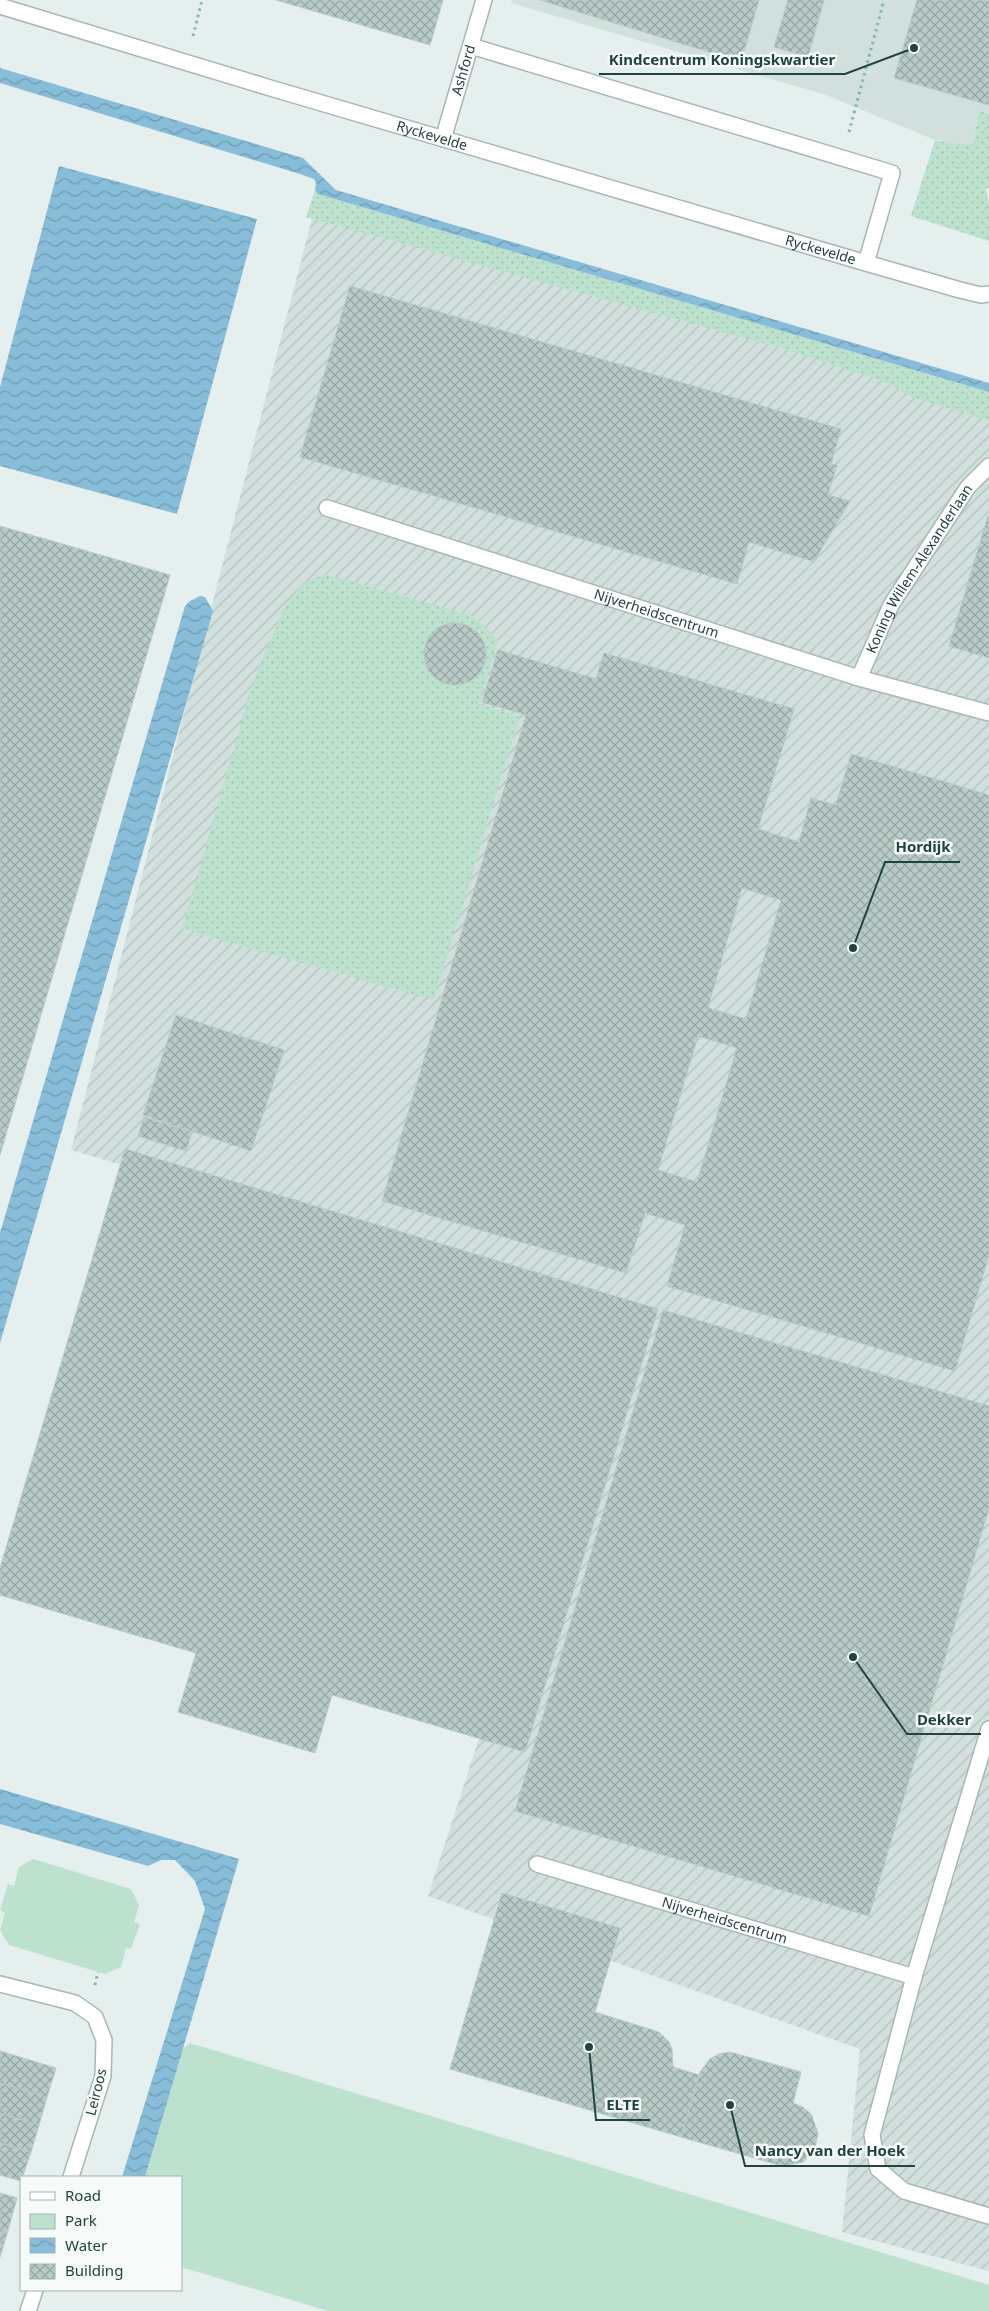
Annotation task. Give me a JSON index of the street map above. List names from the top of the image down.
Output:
{
  "streets": {
    "street": [
      "Ashford",
      "Ryckevelde",
      "Koning Willem-Alexanderlaan",
      "Nijverheidscentrum",
      "Leiroos"
    ]
  },
  "crossings": [
    ["Ashford", "Ryckevelde"],
    ["Koning Willem-Alexanderlaan", "Nijverheidscentrum"]
  ],
  "places": [
    "Kindcentrum Koningskwartier",
    "Hordijk",
    "Dekker",
    "ELTE",
    "Nancy van der Hoek"
  ],
  "legend": [
    "Road",
    "Park",
    "Water",
    "Building"
  ]
}
